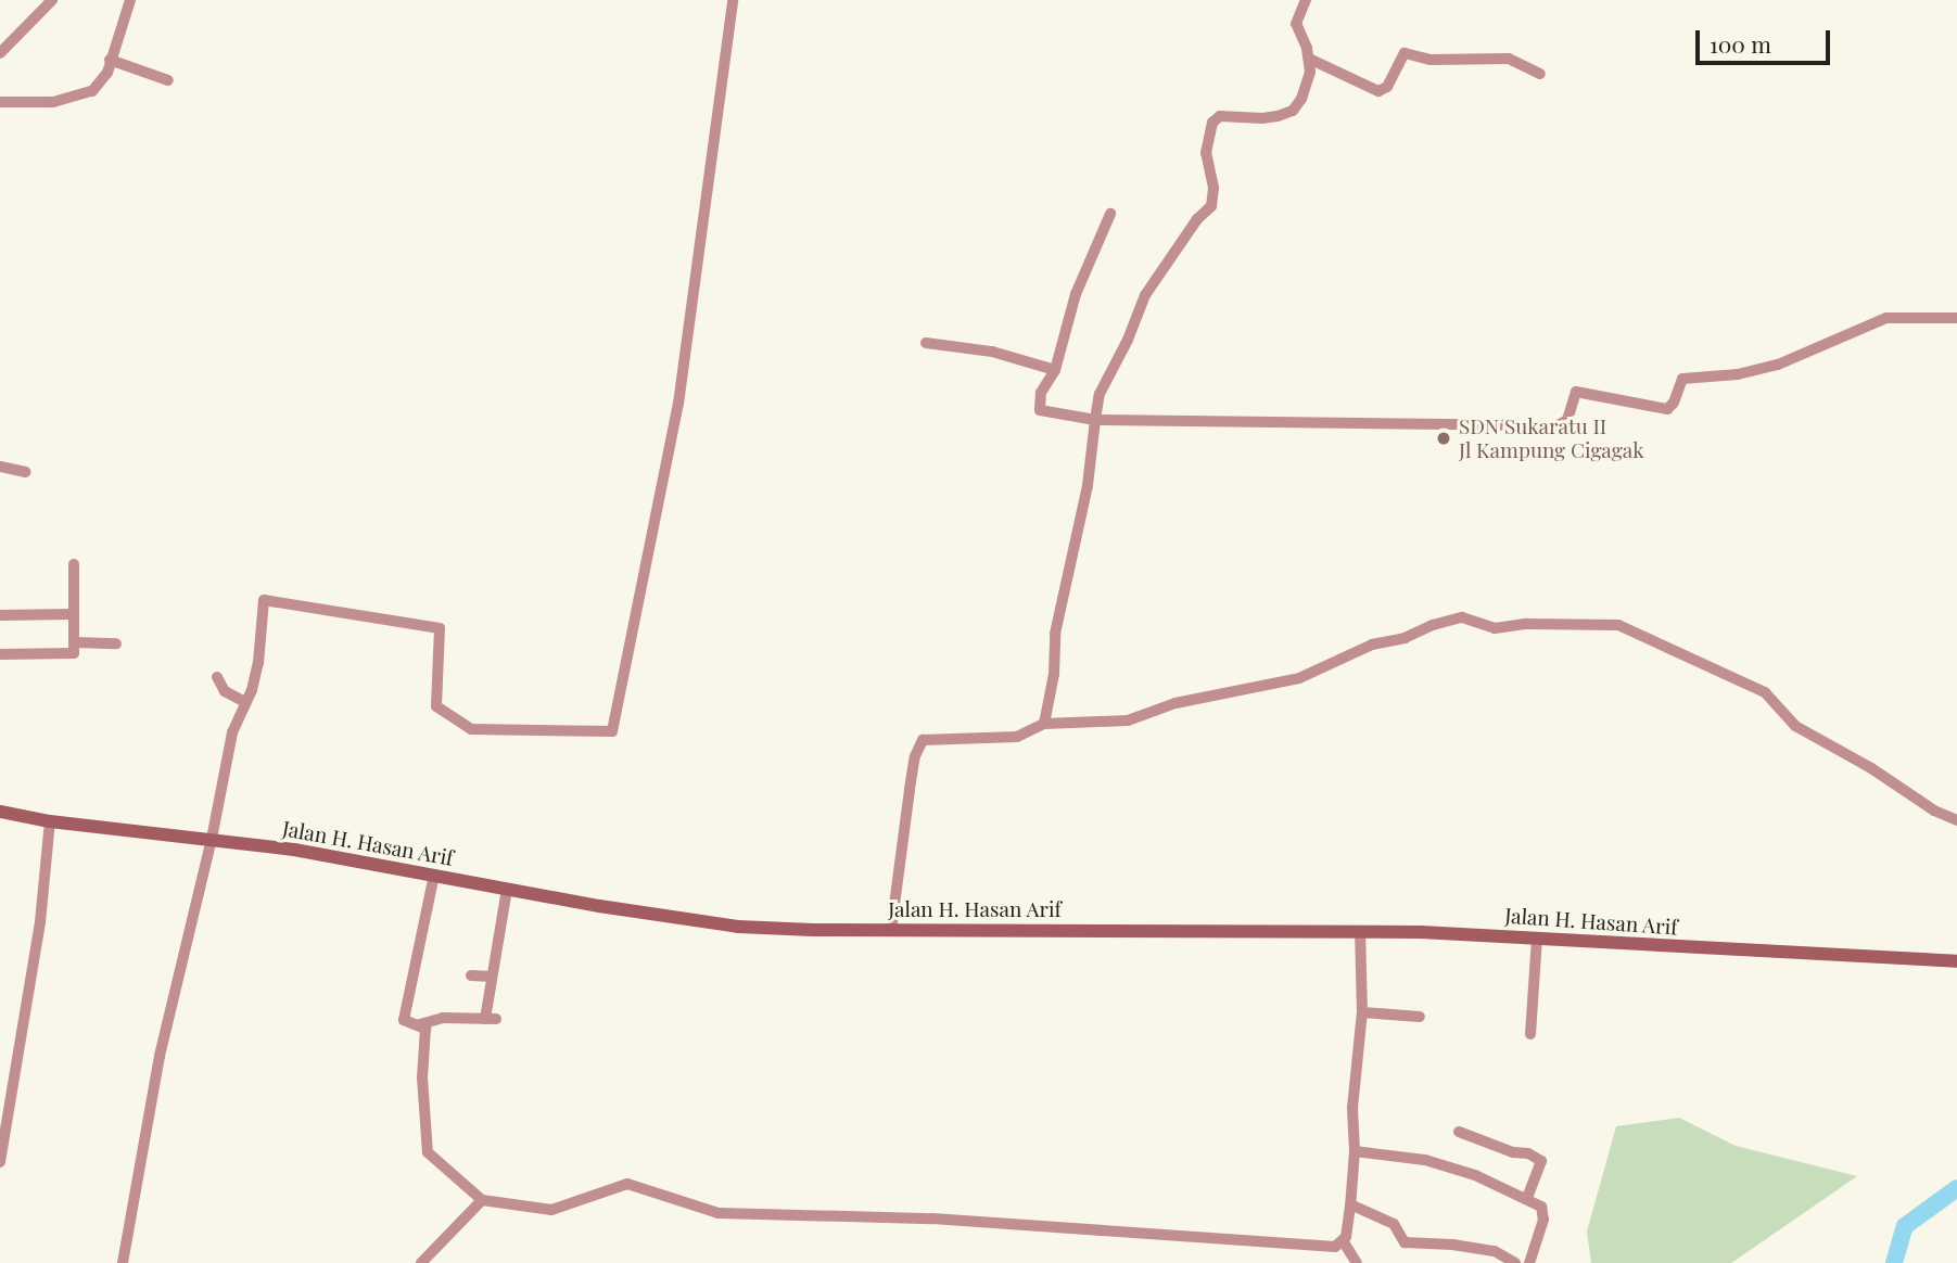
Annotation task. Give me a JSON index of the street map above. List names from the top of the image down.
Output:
{
  "streets": {
    "main road": ["Jalan H. Hasan Arif"]
  },
  "places": ["SDN Sukaratu II Jl Kampung Cigagak"],
  "scale_bar": "100 m"
}
